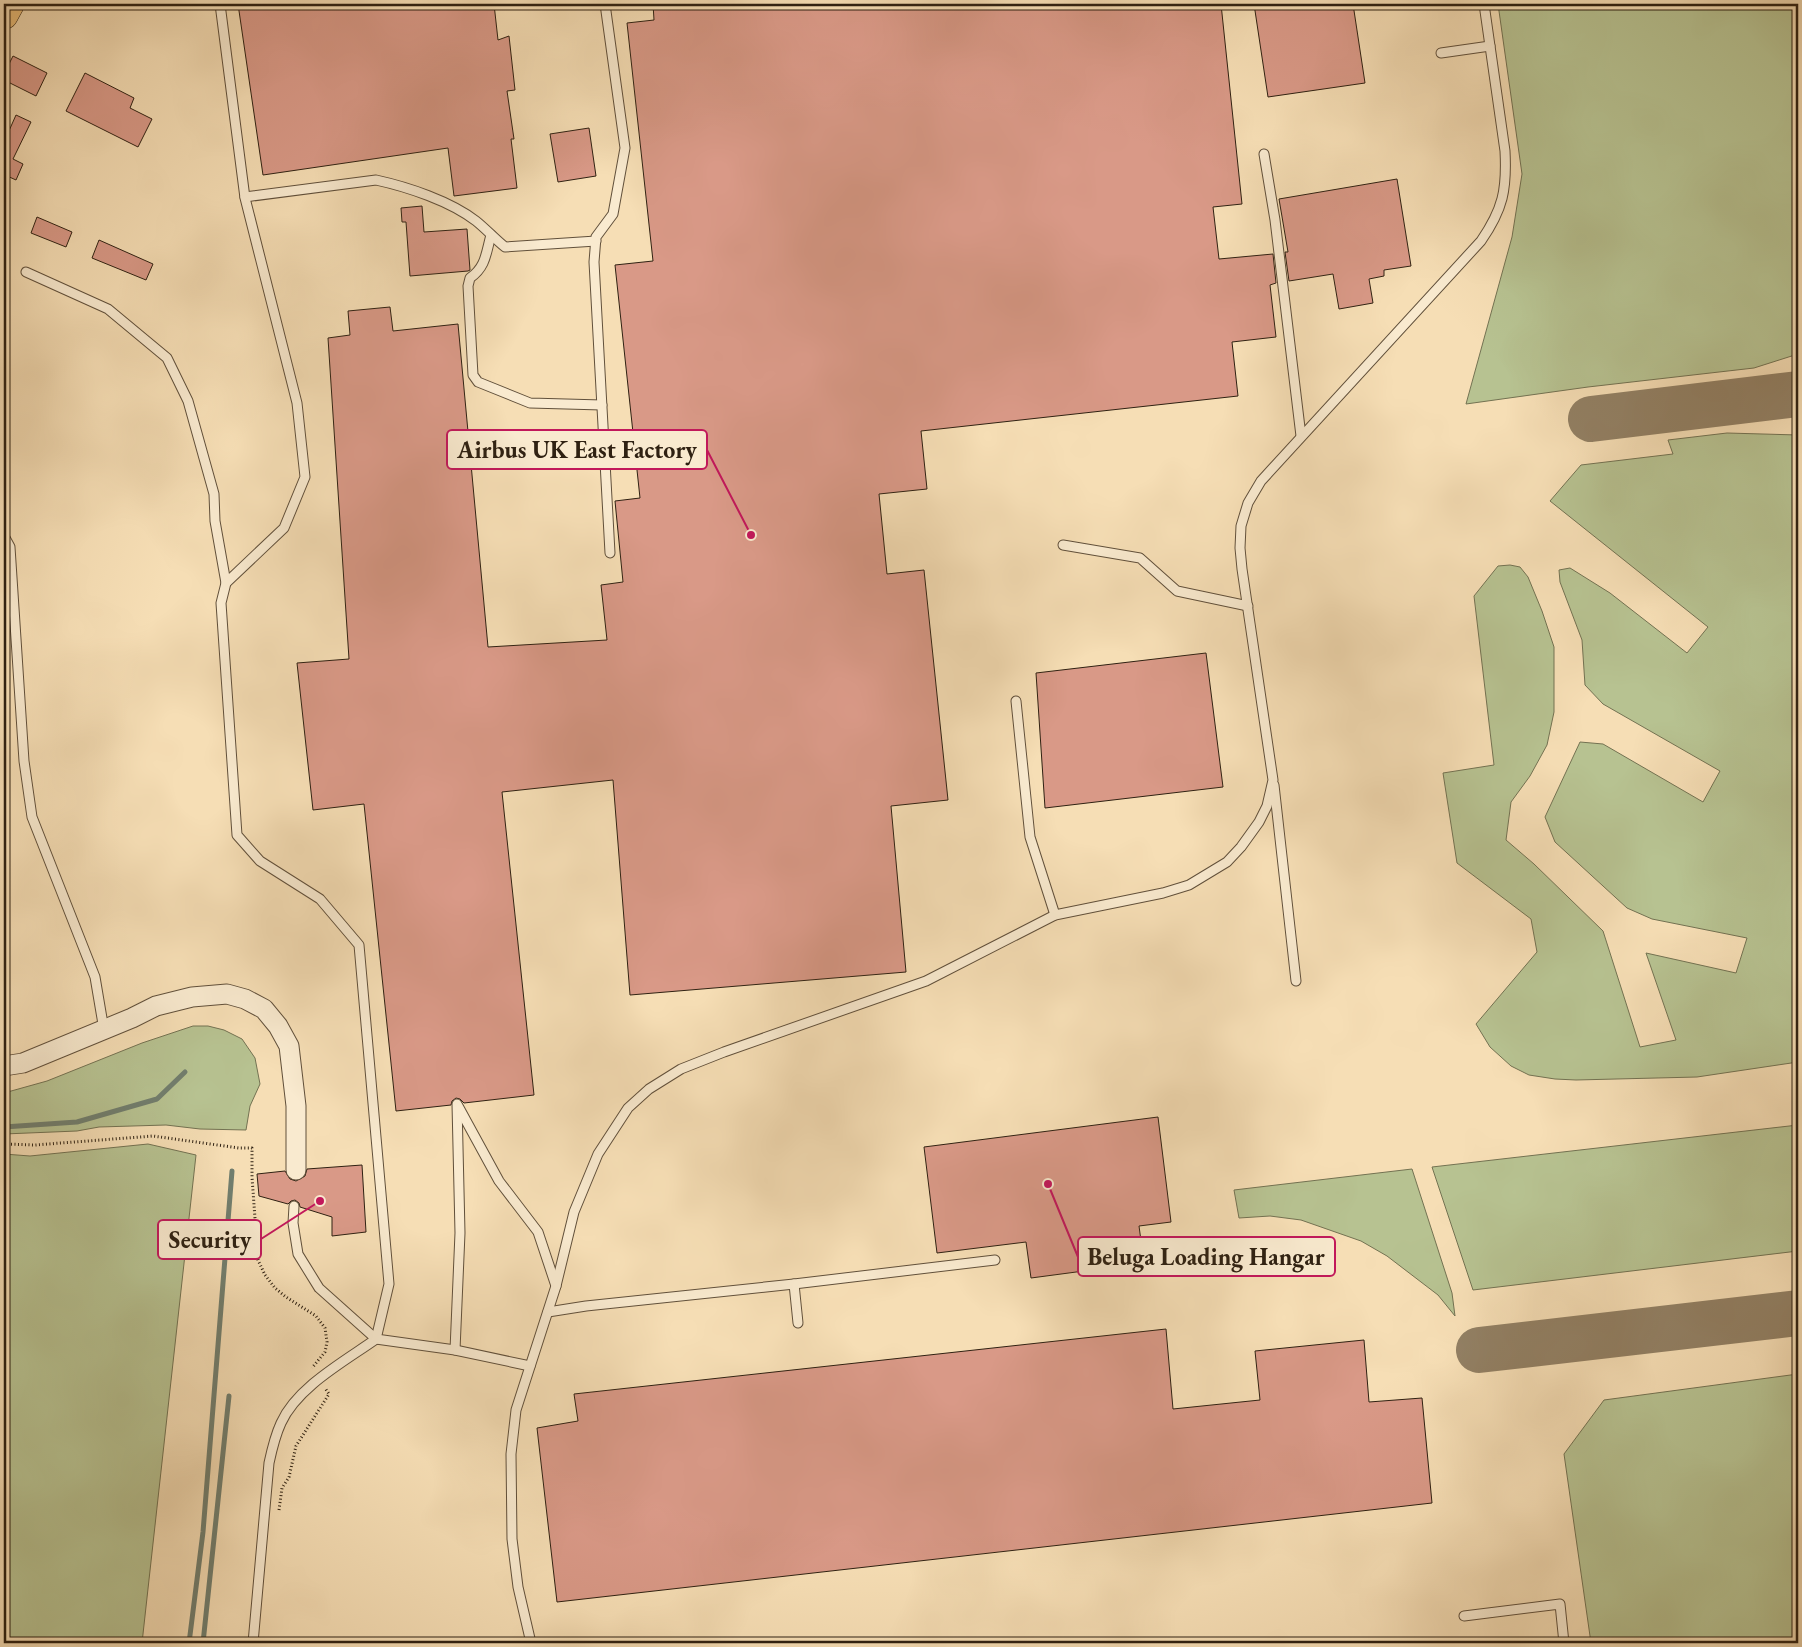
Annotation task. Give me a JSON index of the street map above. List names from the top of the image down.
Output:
{
  "places": ["Airbus UK East Factory", "Beluga Loading Hangar", "Security"]
}
